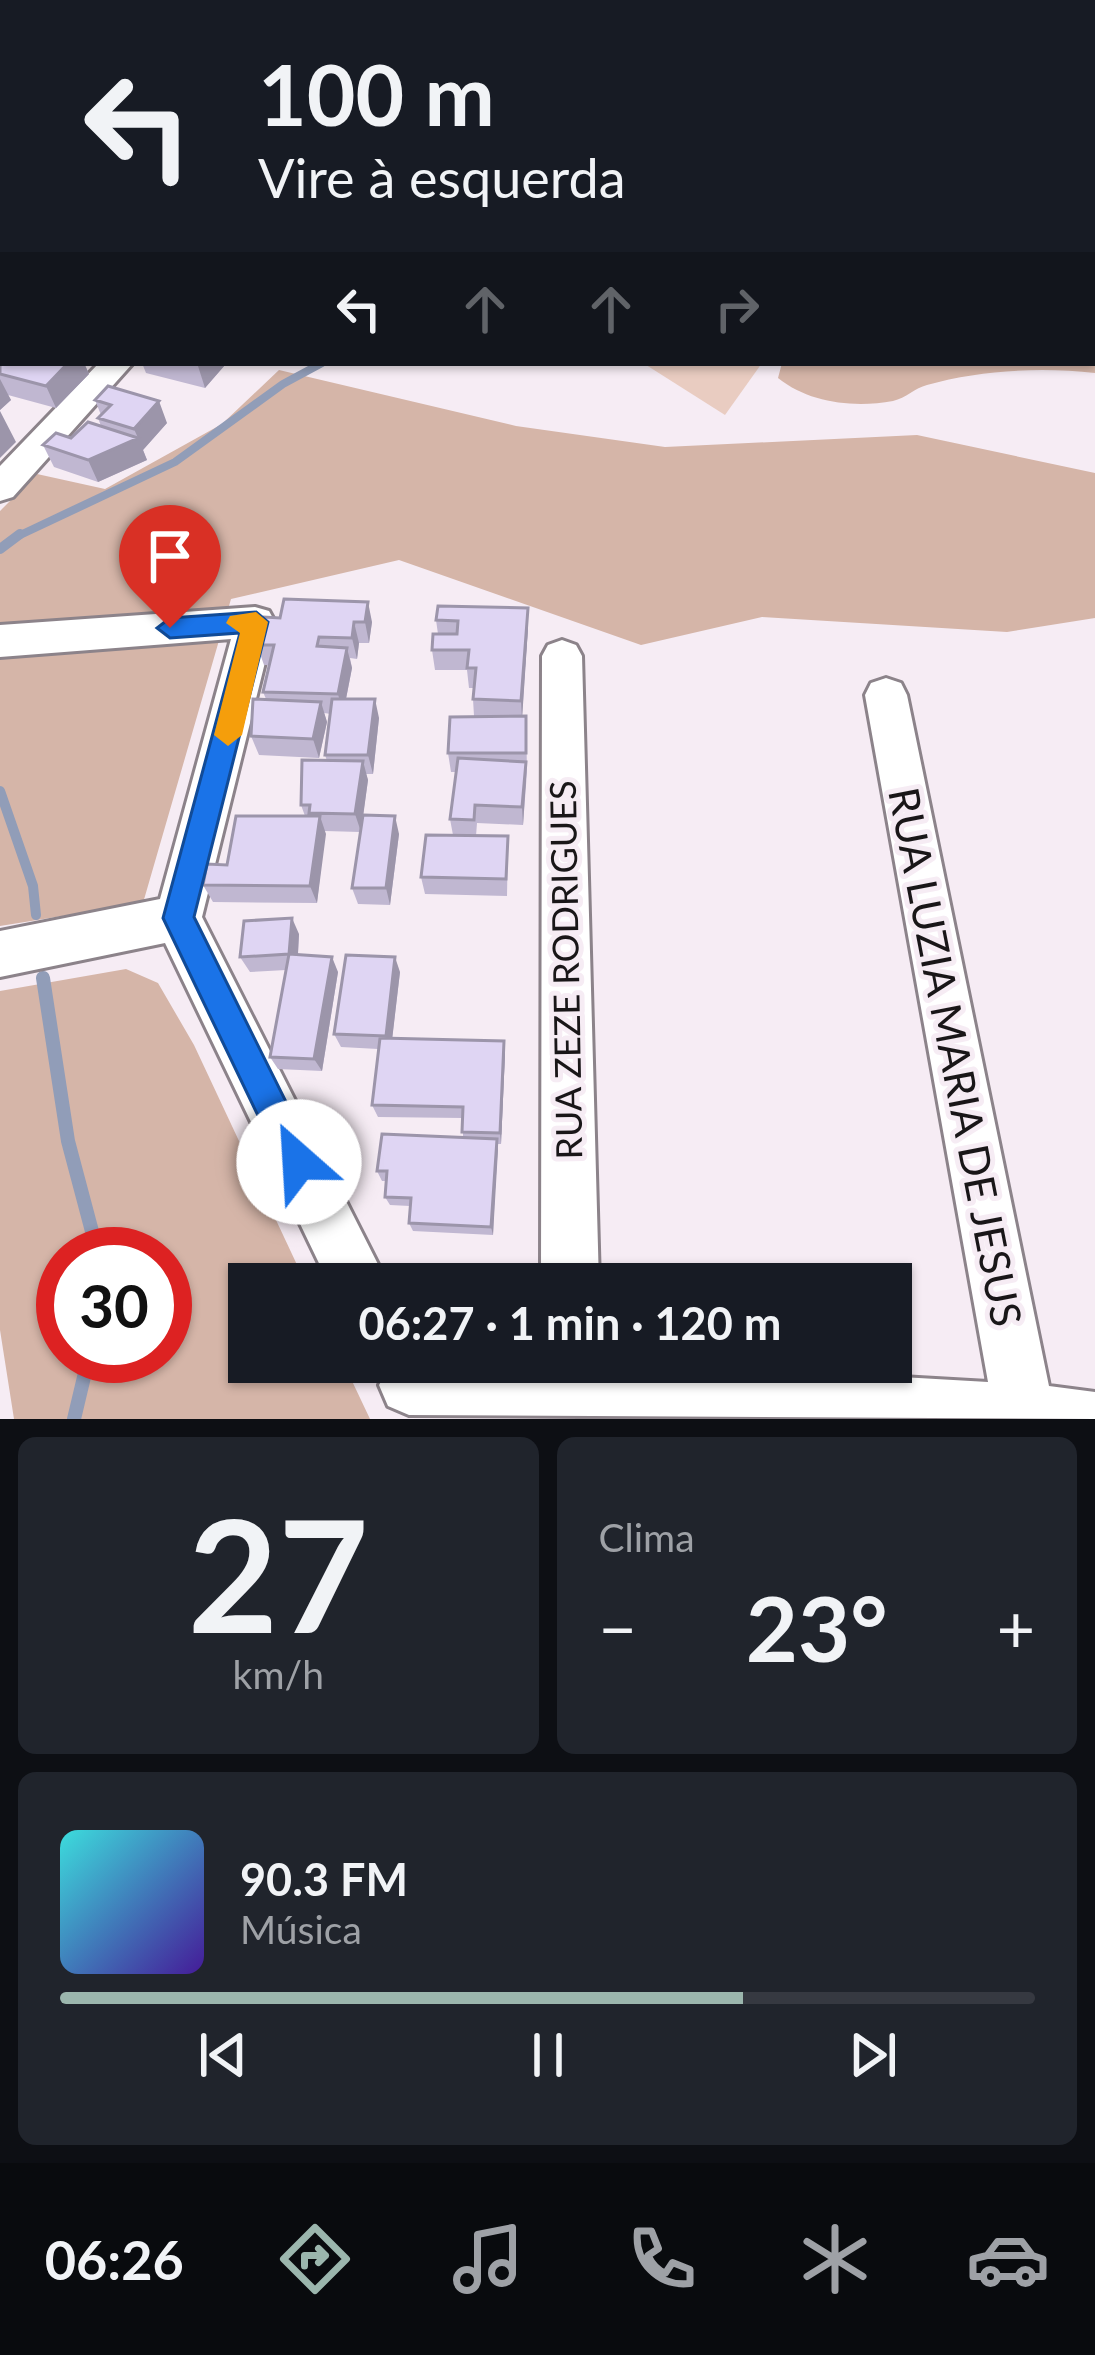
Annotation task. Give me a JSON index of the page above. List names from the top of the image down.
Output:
{
  "streets": {
    "street": ["RUA ZEZE RODRIGUES", "RUA LUZIA MARIA DE JESUS"]
  },
  "page": {
    "turn": ["100 m", "Vire à esquerda"],
    "limit": "30",
    "trip": "06:27 · 1 min · 120 m",
    "tile": [
      ["27", "km/h"],
      "Clima"
    ],
    "heat": ["−", "23°", "+"],
    "song": ["90.3 FM", "Música"],
    "tabs": "06:26"
  }
}
